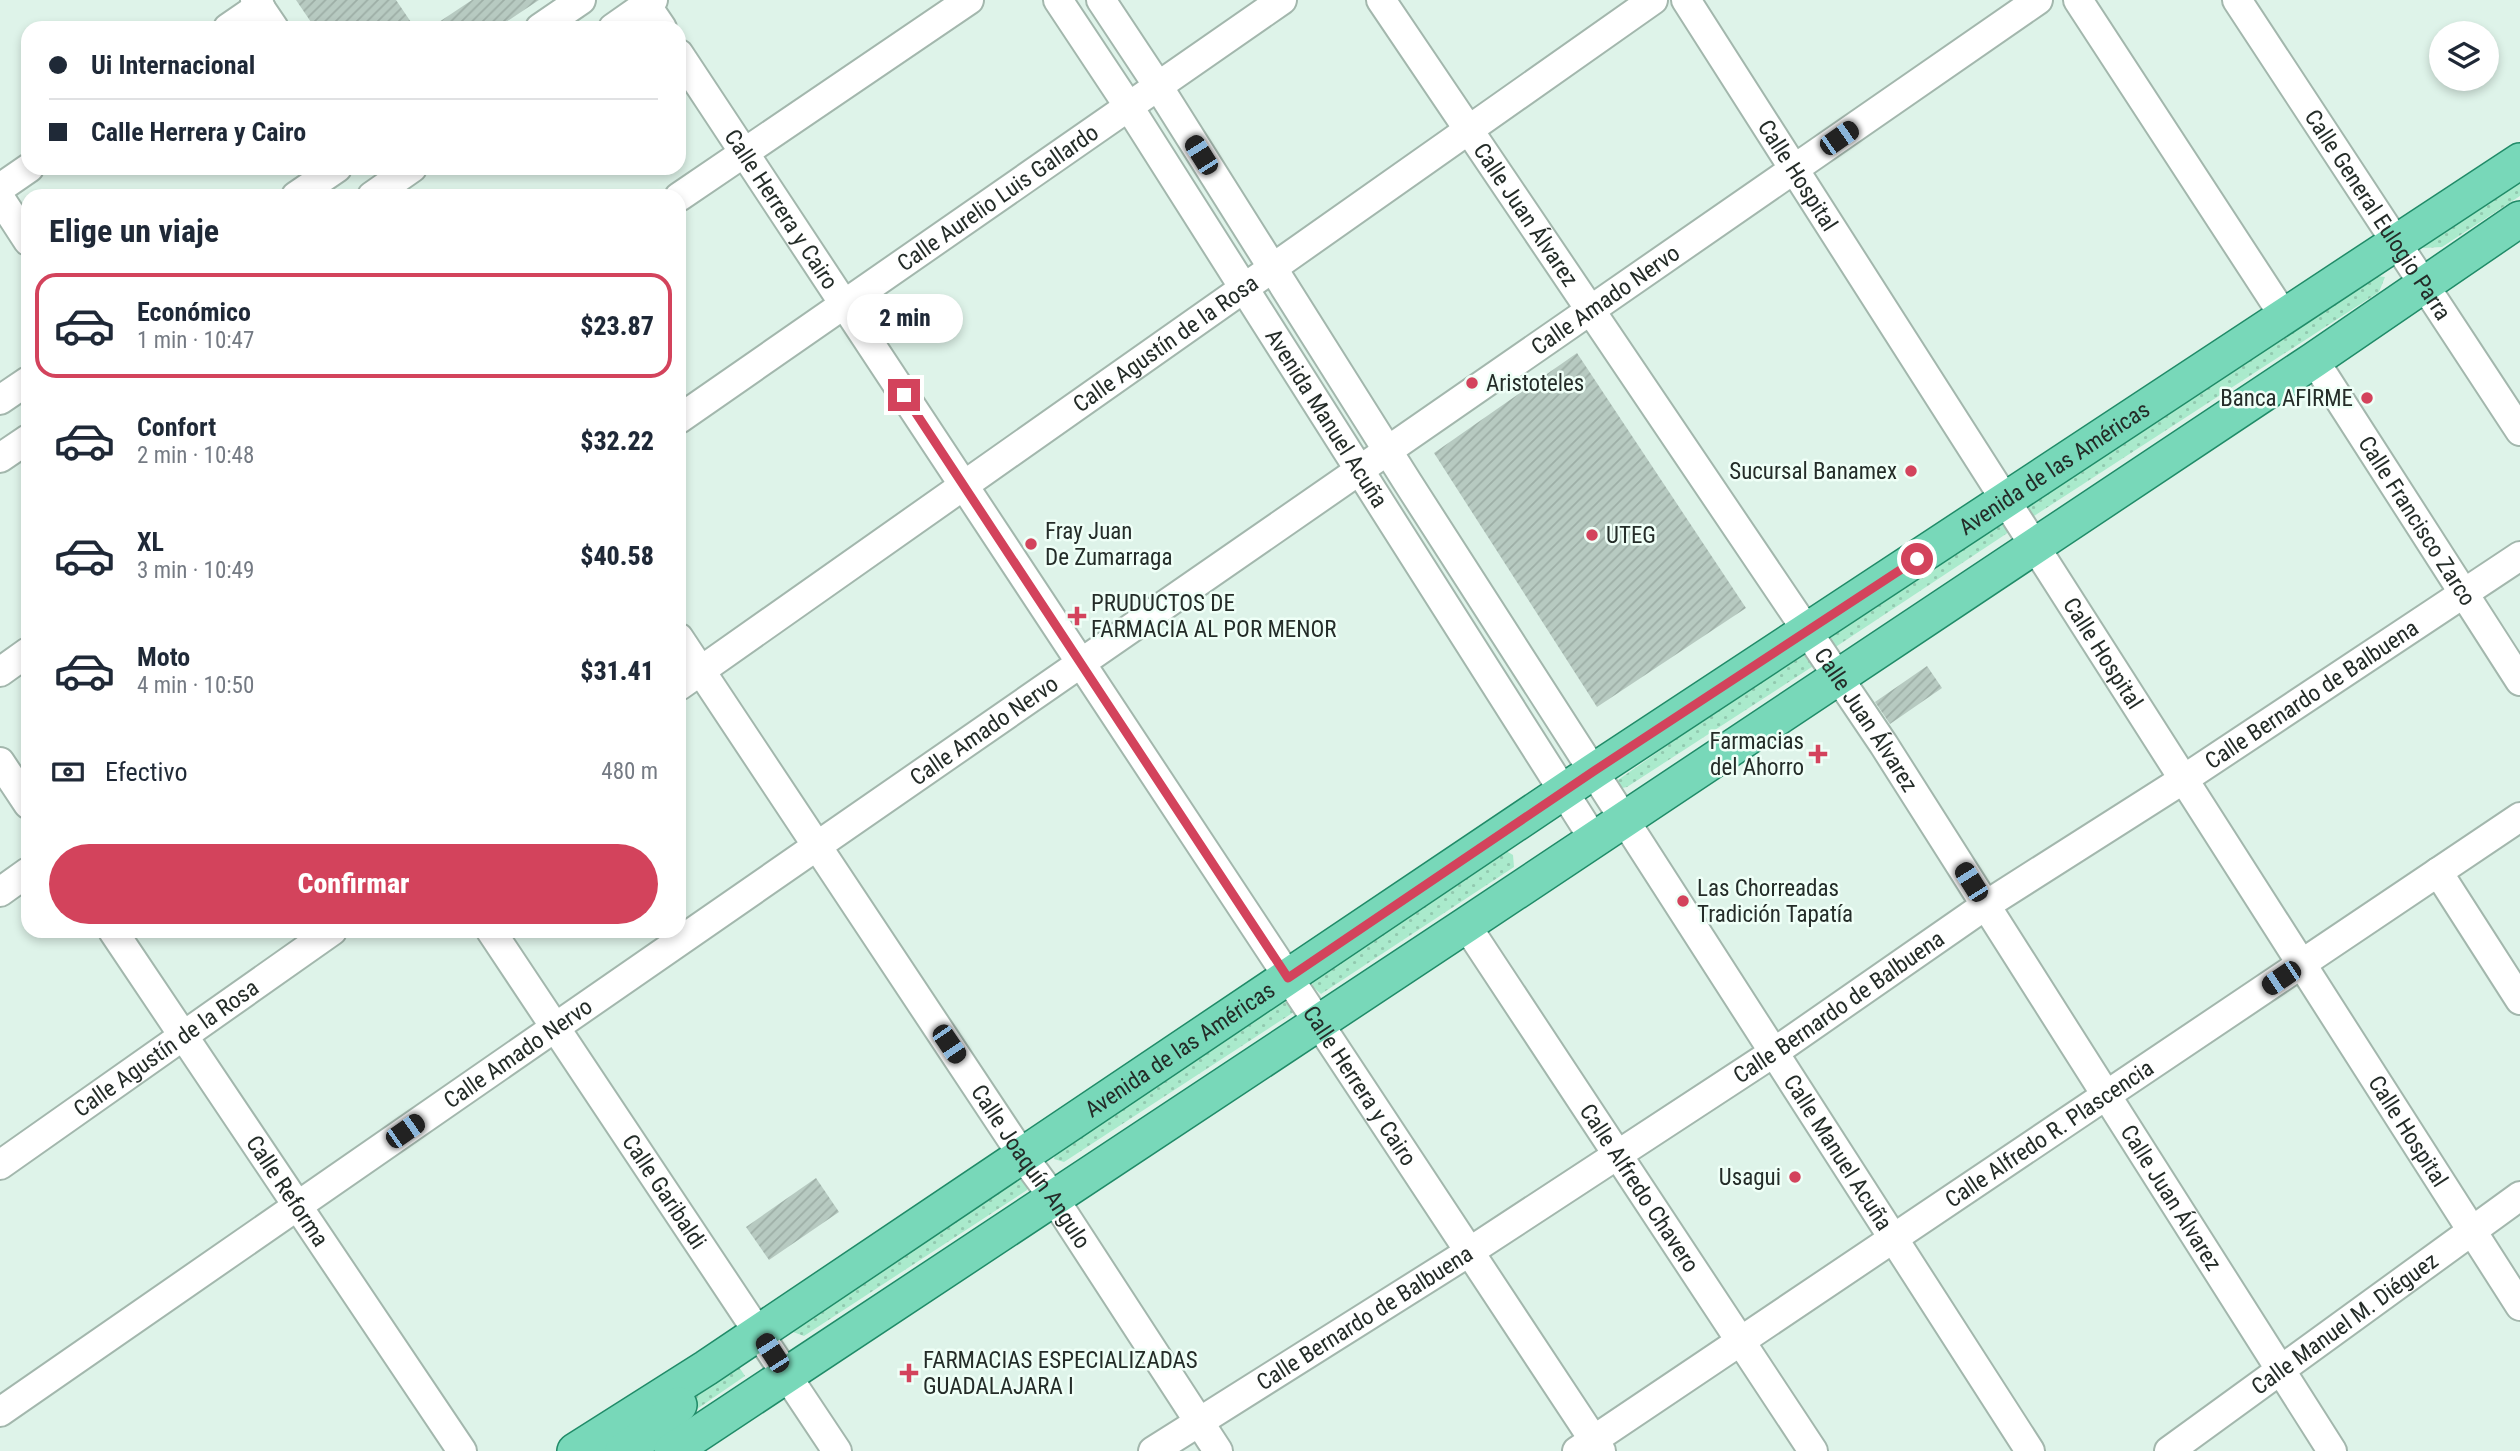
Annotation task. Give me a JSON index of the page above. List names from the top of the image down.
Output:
{
  "streets": {
    "main road": ["Avenida de las Américas"],
    "street": [
      "Calle Hospital",
      "Calle Aurelio Luis Gallardo",
      "Calle Herrera y Cairo",
      "Calle Juan Álvarez",
      "Calle General Eulogio Parra",
      "Calle Amado Nervo",
      "Calle Agustín de la Rosa",
      "Avenida Manuel Acuña",
      "Calle Francisco Zarco",
      "Calle Bernardo de Balbuena",
      "Calle Alfredo R. Plascencia",
      "Calle Manuel Acuña",
      "Calle Joaquín Angulo",
      "Calle Alfredo Chavero",
      "Calle Reforma",
      "Calle Garibaldi",
      "Calle Manuel M. Diéguez"
    ]
  },
  "crossings": [
    ["Calle Hospital", "Calle Amado Nervo"],
    ["Calle Hospital", "Avenida de las Américas"],
    ["Calle Hospital", "Calle Bernardo de Balbuena"],
    ["Calle Hospital", "Calle Alfredo R. Plascencia"],
    ["Calle Hospital", "Calle Manuel M. Diéguez"],
    ["Calle Aurelio Luis Gallardo", "Calle Herrera y Cairo"],
    ["Calle Aurelio Luis Gallardo", "Avenida Manuel Acuña"],
    ["Calle Herrera y Cairo", "Calle Amado Nervo"],
    ["Calle Herrera y Cairo", "Calle Agustín de la Rosa"],
    ["Calle Herrera y Cairo", "Avenida de las Américas"],
    ["Calle Herrera y Cairo", "Calle Bernardo de Balbuena"],
    ["Calle Herrera y Cairo", "Calle Alfredo R. Plascencia"],
    ["Calle Juan Álvarez", "Calle Amado Nervo"],
    ["Calle Juan Álvarez", "Calle Agustín de la Rosa"],
    ["Calle Juan Álvarez", "Avenida de las Américas"],
    ["Calle Juan Álvarez", "Calle Bernardo de Balbuena"],
    ["Calle Juan Álvarez", "Calle Alfredo R. Plascencia"],
    ["Calle Juan Álvarez", "Calle Manuel M. Diéguez"],
    ["Calle General Eulogio Parra", "Avenida de las Américas"],
    ["Calle Amado Nervo", "Avenida Manuel Acuña"],
    ["Calle Amado Nervo", "Calle Joaquín Angulo"],
    ["Calle Amado Nervo", "Calle Reforma"],
    ["Calle Amado Nervo", "Calle Garibaldi"],
    ["Calle Agustín de la Rosa", "Avenida Manuel Acuña"],
    ["Calle Agustín de la Rosa", "Calle Joaquín Angulo"],
    ["Calle Agustín de la Rosa", "Calle Reforma"],
    ["Avenida Manuel Acuña", "Avenida de las Américas"],
    ["Avenida Manuel Acuña", "Calle Manuel Acuña"],
    ["Avenida de las Américas", "Calle Joaquín Angulo"],
    ["Avenida de las Américas", "Calle Garibaldi"],
    ["Calle Francisco Zarco", "Calle Bernardo de Balbuena"],
    ["Calle Bernardo de Balbuena", "Calle Manuel Acuña"],
    ["Calle Bernardo de Balbuena", "Calle Joaquín Angulo"],
    ["Calle Bernardo de Balbuena", "Calle Alfredo Chavero"],
    ["Calle Alfredo R. Plascencia", "Calle Manuel Acuña"],
    ["Calle Alfredo R. Plascencia", "Calle Alfredo Chavero"]
  ],
  "places": {
    "other": [
      "Aristoteles",
      "Banca AFIRME",
      "Sucursal Banamex",
      "UTEG",
      "Fray Juan De Zumarraga",
      "Las Chorreadas Tradición Tapatía",
      "Usagui"
    ],
    "health": ["PRUDUCTOS DE FARMACIA AL POR MENOR", "Farmacias del Ahorro", "FARMACIAS ESPECIALIZADAS GUADALAJARA I"]
  },
  "page": {
    "banner": ["Ui Internacional", "Calle Herrera y Cairo"],
    "heading": "Elige un viaje",
    "list": [
      {
        "name": "Económico",
        "note": "1 min · 10:47",
        "value": "$23.87"
      },
      {
        "name": "Confort",
        "note": "2 min · 10:48",
        "value": "$32.22"
      },
      {
        "name": "XL",
        "note": "3 min · 10:49",
        "value": "$40.58"
      },
      {
        "name": "Moto",
        "note": "4 min · 10:50",
        "value": "$31.41"
      }
    ],
    "bubble": "2 min",
    "pay": ["Efectivo", "480 m"],
    "buttons": "Confirmar"
  }
}
